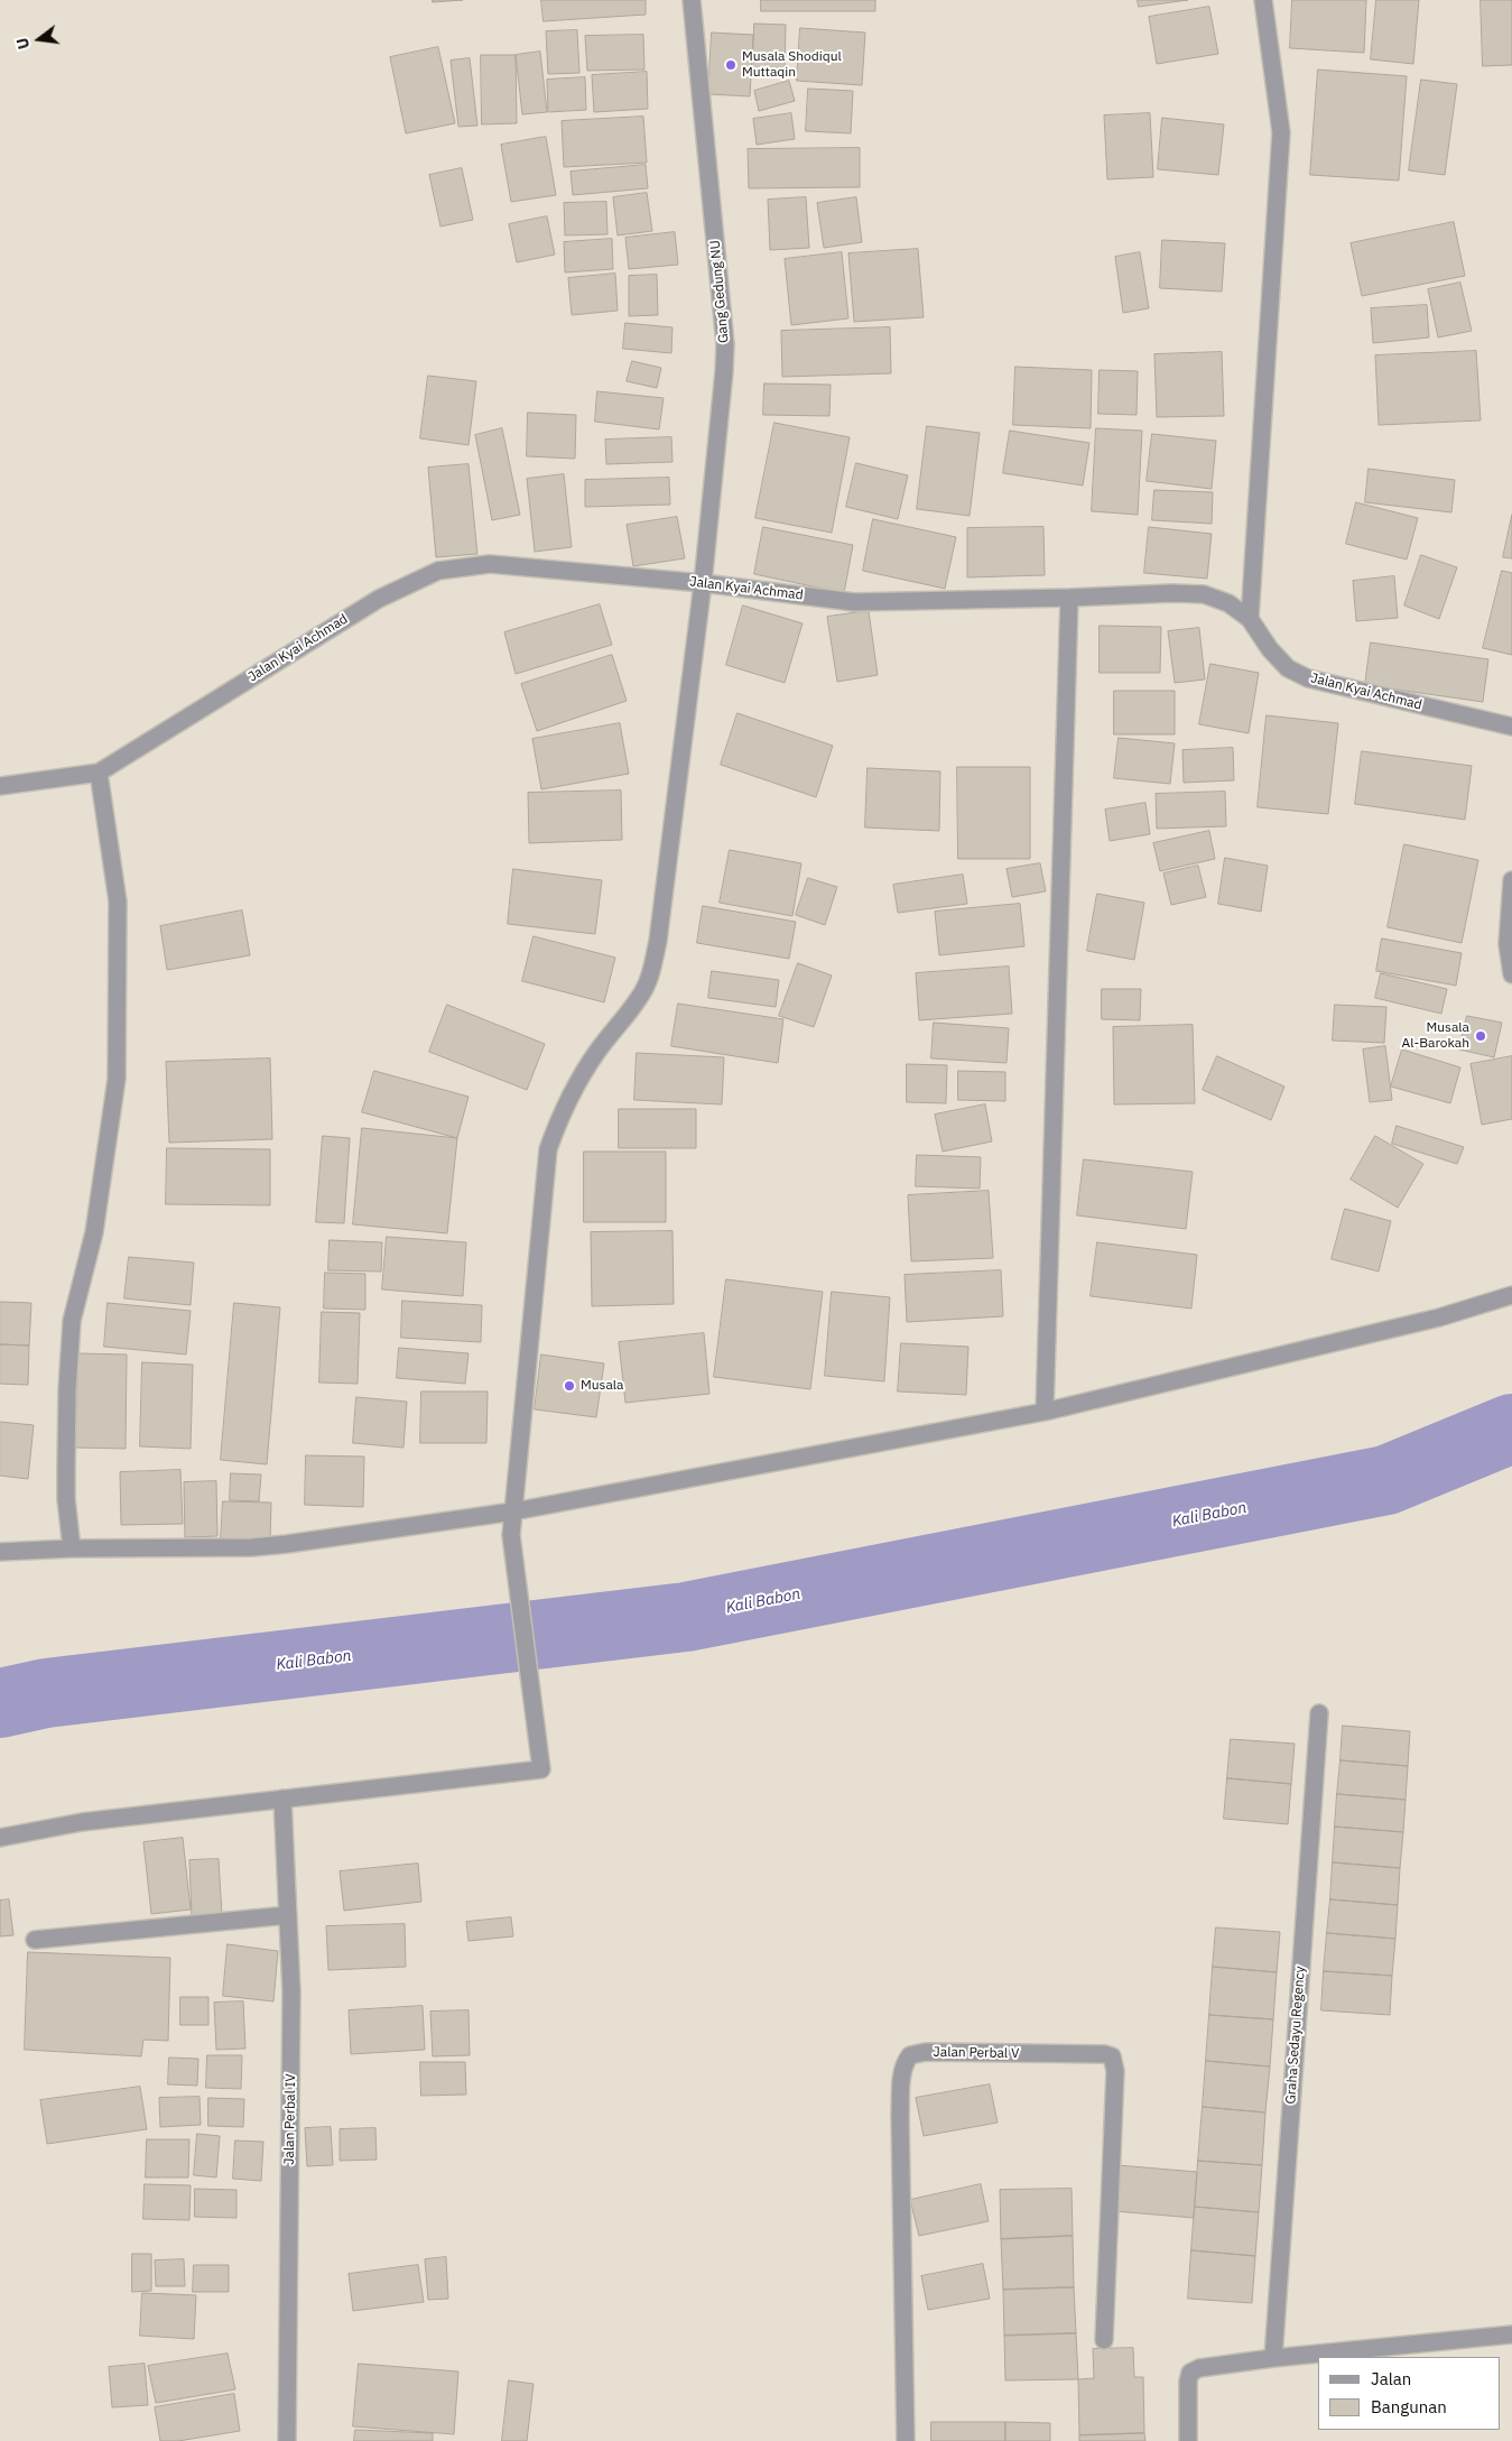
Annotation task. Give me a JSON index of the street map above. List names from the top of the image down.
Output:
{
  "streets": {
    "street": [
      "Gang Gedung NU",
      "Jalan Kyai Achmad",
      "Graha Sedayu Regency",
      "Jalan Perbal V",
      "Jalan Perbal IV"
    ]
  },
  "crossings": [
    ["Gang Gedung NU", "Jalan Kyai Achmad"],
    ["Gang Gedung NU", "Jalan Perbal IV"]
  ],
  "water": ["Kali Babon"],
  "places": ["Musala Shodiqul Muttaqin", "Musala Al-Barokah", "Musala"],
  "legend": ["Jalan", "Bangunan"],
  "north": "left"
}
